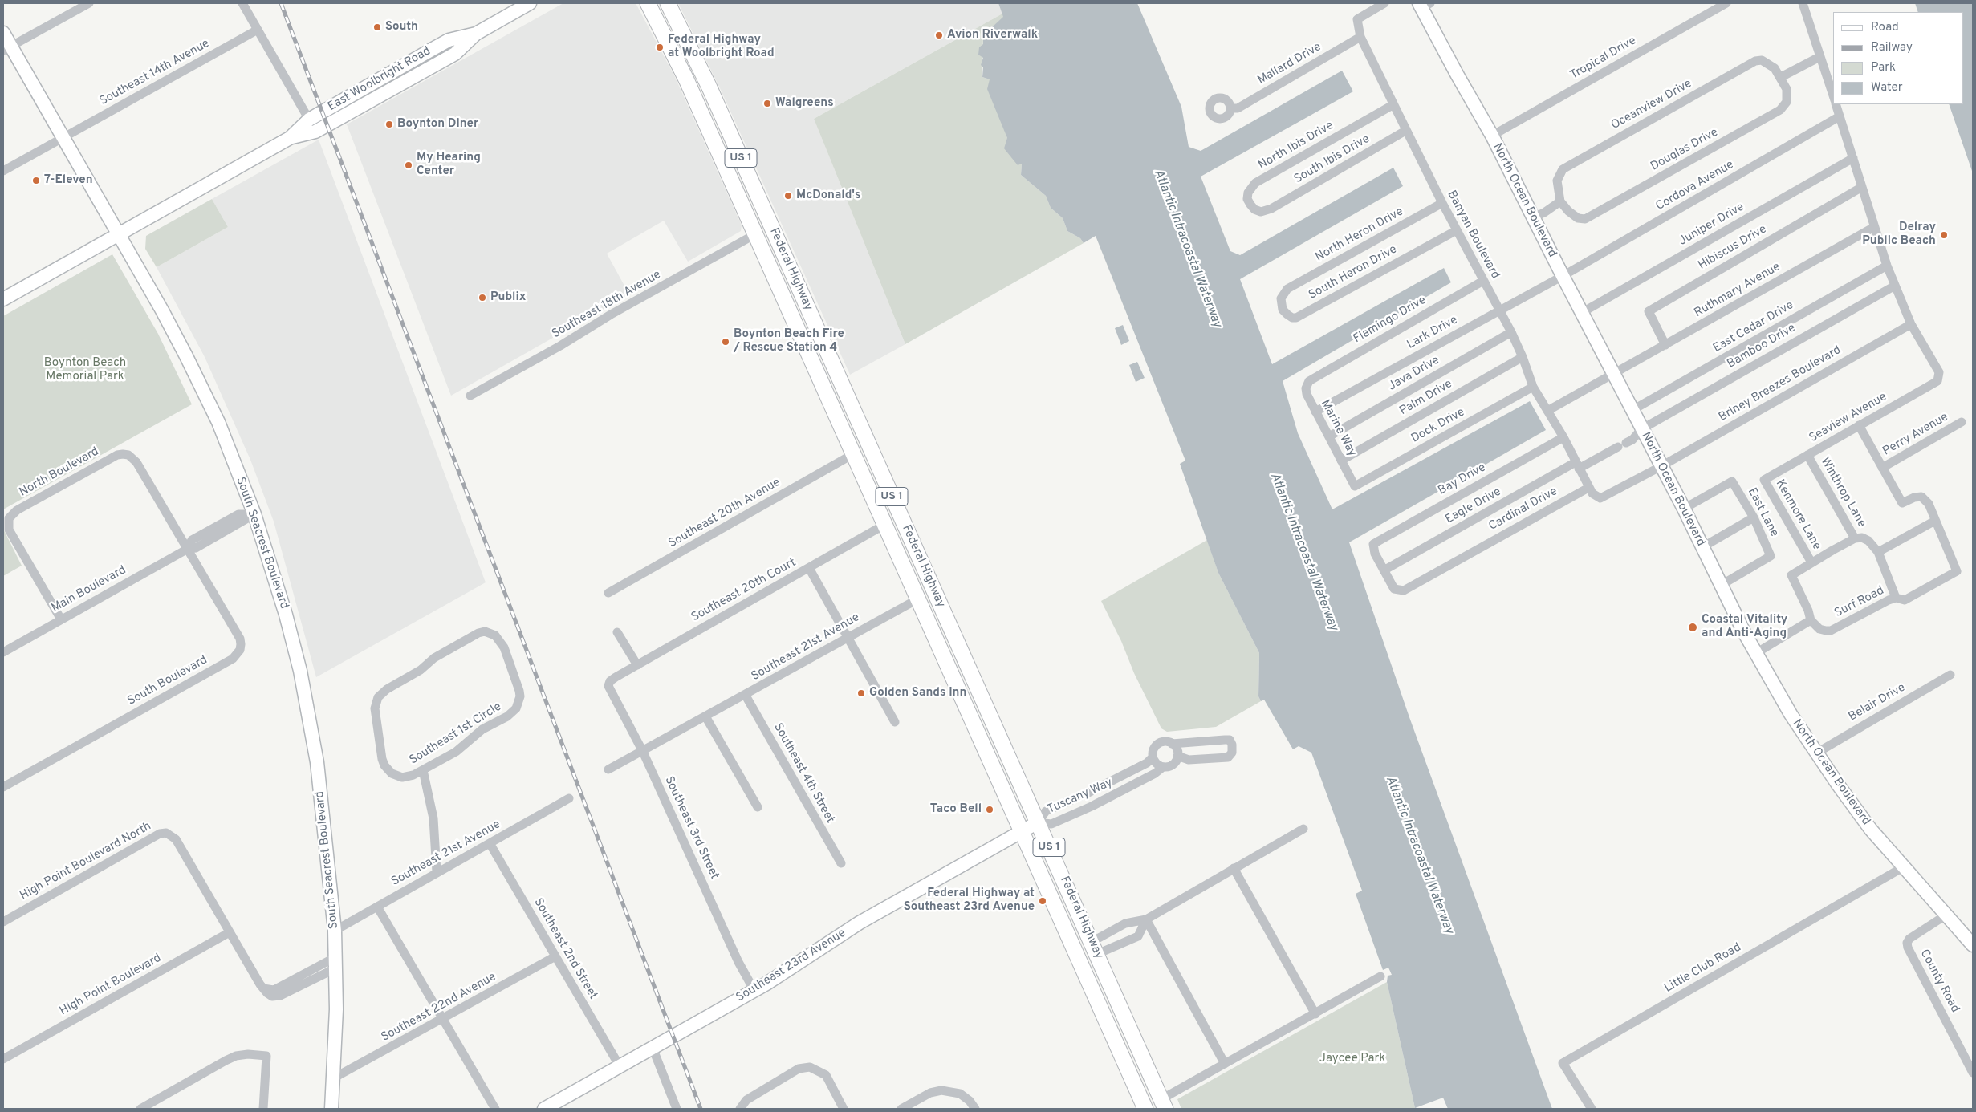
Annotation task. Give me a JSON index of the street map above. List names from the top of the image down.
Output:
{
  "streets": {
    "main road": [
      "East Woolbright Road",
      "US 1",
      "North Ocean Boulevard",
      "Federal Highway",
      "South Seacrest Boulevard",
      "Southeast 23rd Avenue"
    ],
    "street": [
      "Tropical Drive",
      "Mallard Drive",
      "Southeast 14th Avenue",
      "Oceanview Drive",
      "North Ibis Drive",
      "Douglas Drive",
      "South Ibis Drive",
      "Cordova Avenue",
      "Juniper Drive",
      "North Heron Drive",
      "Banyan Boulevard",
      "Hibiscus Drive",
      "South Heron Drive",
      "Ruthmary Avenue",
      "Southeast 18th Avenue",
      "Flamingo Drive",
      "East Cedar Drive",
      "Lark Drive",
      "Bamboo Drive",
      "Java Drive",
      "Briney Breezes Boulevard",
      "Palm Drive",
      "Seaview Avenue",
      "Dock Drive",
      "Marine Way",
      "Perry Avenue",
      "North Boulevard",
      "Bay Drive",
      "Winthrop Lane",
      "Eagle Drive",
      "Cardinal Drive",
      "East Lane",
      "Southeast 20th Avenue",
      "Kenmore Lane",
      "Main Boulevard",
      "Southeast 20th Court",
      "Surf Road",
      "Southeast 21st Avenue",
      "South Boulevard",
      "Belair Drive",
      "Southeast 1st Circle",
      "Southeast 4th Street",
      "Tuscany Way",
      "Southeast 3rd Street",
      "High Point Boulevard North",
      "Southeast 2nd Street",
      "Little Club Road",
      "County Road",
      "High Point Boulevard",
      "Southeast 22nd Avenue"
    ]
  },
  "crossings": [
    ["Tropical Drive", "North Ocean Boulevard"],
    ["Mallard Drive", "Banyan Boulevard"],
    ["Southeast 14th Avenue", "South Seacrest Boulevard"],
    ["East Woolbright Road", "South Seacrest Boulevard"],
    ["Oceanview Drive", "Douglas Drive"],
    ["North Ibis Drive", "South Ibis Drive"],
    ["North Ibis Drive", "Banyan Boulevard"],
    ["South Ibis Drive", "Banyan Boulevard"],
    ["Cordova Avenue", "North Ocean Boulevard"],
    ["Cordova Avenue", "Lark Drive"],
    ["North Ocean Boulevard", "Juniper Drive"],
    ["North Ocean Boulevard", "Ruthmary Avenue"],
    ["North Ocean Boulevard", "East Cedar Drive"],
    ["North Ocean Boulevard", "Lark Drive"],
    ["North Ocean Boulevard", "Bamboo Drive"],
    ["North Ocean Boulevard", "Briney Breezes Boulevard"],
    ["North Ocean Boulevard", "East Lane"],
    ["North Ocean Boulevard", "Belair Drive"],
    ["North Ocean Boulevard", "Little Club Road"],
    ["North Ocean Boulevard", "County Road"],
    ["North Heron Drive", "Banyan Boulevard"],
    ["North Heron Drive", "South Heron Drive"],
    ["Banyan Boulevard", "South Heron Drive"],
    ["Banyan Boulevard", "Ruthmary Avenue"],
    ["Banyan Boulevard", "Flamingo Drive"],
    ["Banyan Boulevard", "Lark Drive"],
    ["Banyan Boulevard", "Java Drive"],
    ["Banyan Boulevard", "Palm Drive"],
    ["Banyan Boulevard", "Dock Drive"],
    ["Banyan Boulevard", "Bay Drive"],
    ["Banyan Boulevard", "Eagle Drive"],
    ["Banyan Boulevard", "Cardinal Drive"],
    ["Hibiscus Drive", "Ruthmary Avenue"],
    ["Federal Highway", "Southeast 18th Avenue"],
    ["Federal Highway", "Southeast 20th Avenue"],
    ["Federal Highway", "Southeast 20th Court"],
    ["Federal Highway", "Southeast 21st Avenue"],
    ["Federal Highway", "Tuscany Way"],
    ["Federal Highway", "Southeast 23rd Avenue"],
    ["Flamingo Drive", "Marine Way"],
    ["Lark Drive", "Marine Way"],
    ["Bamboo Drive", "Eagle Drive"],
    ["Java Drive", "Marine Way"],
    ["Briney Breezes Boulevard", "Seaview Avenue"],
    ["Palm Drive", "Marine Way"],
    ["Seaview Avenue", "Winthrop Lane"],
    ["Seaview Avenue", "Kenmore Lane"],
    ["Dock Drive", "Marine Way"],
    ["North Boulevard", "Main Boulevard"],
    ["North Boulevard", "South Boulevard"],
    ["Bay Drive", "Eagle Drive"],
    ["Bay Drive", "Cardinal Drive"],
    ["Eagle Drive", "Cardinal Drive"],
    ["South Seacrest Boulevard", "Main Boulevard"],
    ["South Seacrest Boulevard", "Southeast 21st Avenue"],
    ["South Seacrest Boulevard", "High Point Boulevard North"],
    ["South Seacrest Boulevard", "Southeast 22nd Avenue"],
    ["Main Boulevard", "South Boulevard"],
    ["Southeast 20th Court", "Southeast 3rd Street"],
    ["Southeast 21st Avenue", "Southeast 4th Street"],
    ["Southeast 21st Avenue", "Southeast 3rd Street"],
    ["Southeast 21st Avenue", "Southeast 2nd Street"],
    ["Tuscany Way", "Southeast 23rd Avenue"],
    ["Southeast 3rd Street", "Southeast 23rd Avenue"],
    ["High Point Boulevard North", "High Point Boulevard"],
    ["Southeast 2nd Street", "Southeast 23rd Avenue"],
    ["Southeast 2nd Street", "Southeast 22nd Avenue"]
  ],
  "water": ["Atlantic Intracoastal Waterway"],
  "parks": ["Boynton Beach Memorial Park", "Jaycee Park"],
  "places": [
    "South",
    "Avion Riverwalk",
    "Federal Highway at Woolbright Road",
    "Walgreens",
    "Boynton Diner",
    "My Hearing Center",
    "7-Eleven",
    "McDonald's",
    "Delray Public Beach",
    "Publix",
    "Boynton Beach Fire / Rescue Station 4",
    "Coastal Vitality and Anti-Aging",
    "Golden Sands Inn",
    "Taco Bell",
    "Federal Highway at Southeast 23rd Avenue"
  ],
  "legend": [
    "Road",
    "Railway",
    "Park",
    "Water"
  ]
}
